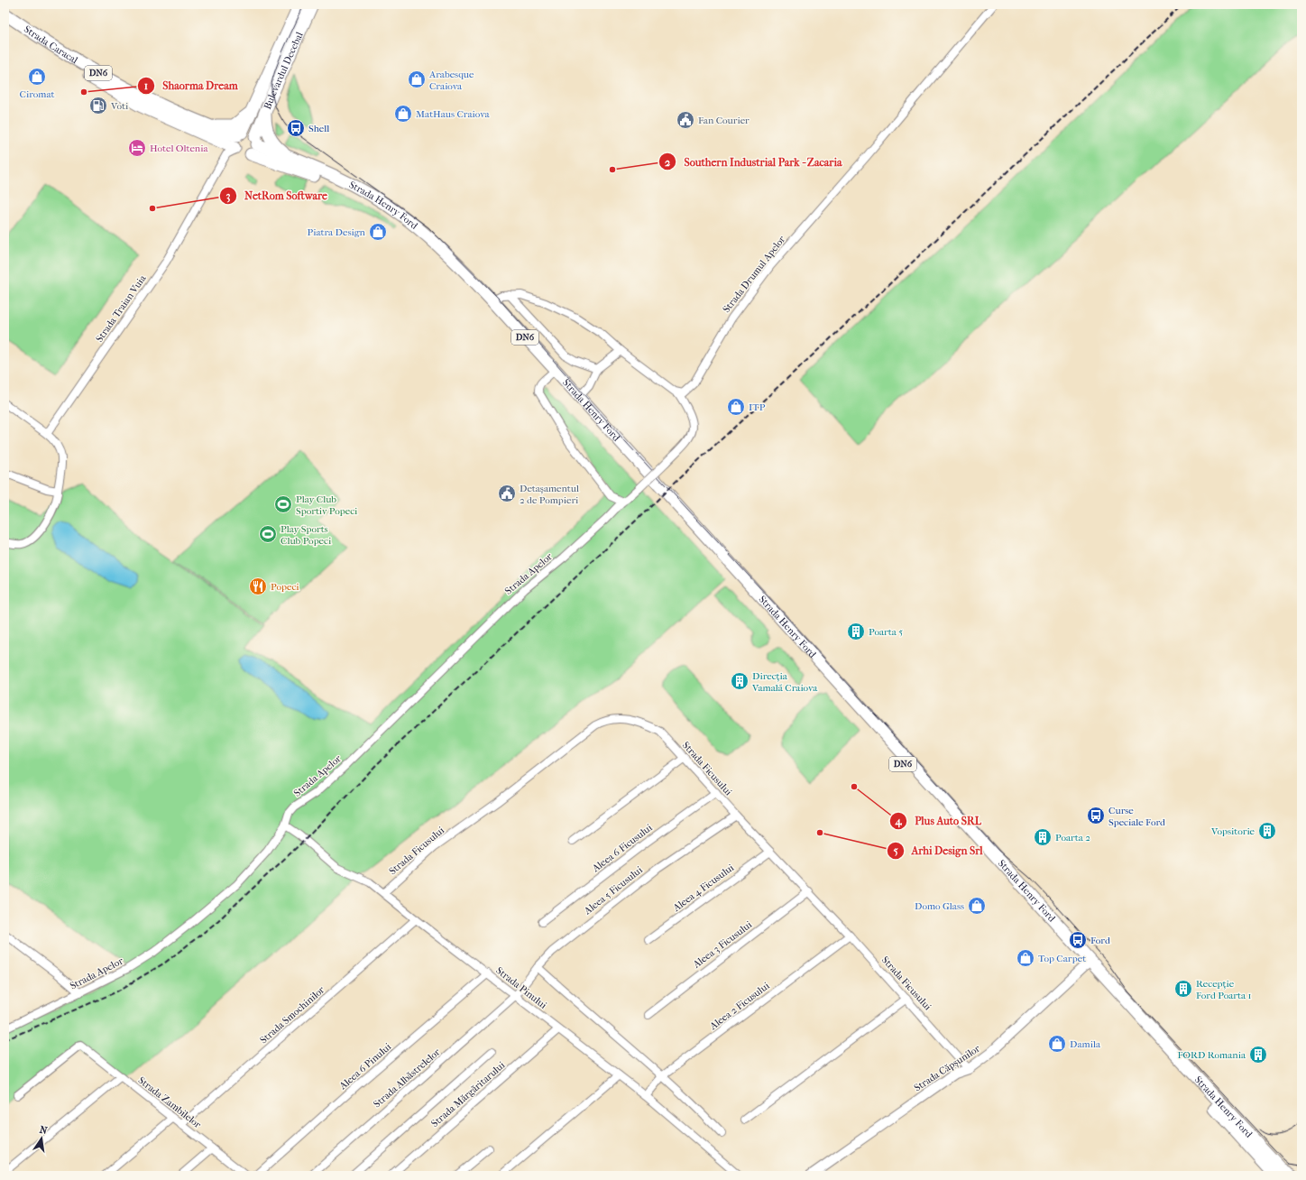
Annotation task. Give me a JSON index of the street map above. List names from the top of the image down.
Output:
{
  "streets": {
    "main road": [
      "Strada Caracal",
      "Bulevardul Decebal",
      "DN6",
      "Strada Henry Ford"
    ],
    "street": [
      "Strada Drumul Apelor",
      "Strada Traian Vuia",
      "Strada Apelor",
      "Strada Ficusului",
      "Aleea 6 Ficusului",
      "Aleea 4 Ficusului",
      "Aleea 5 Ficusului",
      "Aleea 3 Ficusului",
      "Strada Pinului",
      "Aleea 2 Ficusului",
      "Strada Smochinilor",
      "Aleea 6 Pinului",
      "Strada Căpșunilor",
      "Strada Albăstrelelor",
      "Strada Mărgăritarului",
      "Strada Zambilelor"
    ]
  },
  "crossings": [
    ["Strada Caracal", "Bulevardul Decebal"],
    ["Strada Caracal", "DN6"],
    ["Strada Caracal", "Strada Henry Ford"],
    ["Strada Caracal", "Strada Traian Vuia"],
    ["Bulevardul Decebal", "DN6"],
    ["Bulevardul Decebal", "Strada Henry Ford"],
    ["Bulevardul Decebal", "Strada Traian Vuia"],
    ["DN6", "Strada Henry Ford"],
    ["DN6", "Strada Traian Vuia"],
    ["Strada Henry Ford", "Strada Traian Vuia"],
    ["Strada Henry Ford", "Strada Căpșunilor"],
    ["Strada Drumul Apelor", "Strada Apelor"],
    ["Strada Apelor", "Strada Pinului"],
    ["Strada Ficusului", "Aleea 6 Ficusului"],
    ["Strada Ficusului", "Aleea 4 Ficusului"],
    ["Strada Ficusului", "Aleea 5 Ficusului"],
    ["Strada Ficusului", "Aleea 3 Ficusului"],
    ["Strada Ficusului", "Strada Pinului"],
    ["Strada Ficusului", "Aleea 2 Ficusului"],
    ["Strada Ficusului", "Strada Căpșunilor"],
    ["Aleea 5 Ficusului", "Strada Pinului"],
    ["Aleea 5 Ficusului", "Strada Albăstrelelor"],
    ["Strada Pinului", "Aleea 2 Ficusului"],
    ["Strada Pinului", "Strada Smochinilor"],
    ["Strada Pinului", "Aleea 6 Pinului"],
    ["Strada Pinului", "Strada Albăstrelelor"],
    ["Strada Pinului", "Strada Mărgăritarului"],
    ["Strada Smochinilor", "Strada Zambilelor"]
  ],
  "places": {
    "shop": [
      "Ciromat",
      "Arabesque Craiova",
      "MatHaus Craiova",
      "Piatra Design",
      "ITP",
      "Domo Glass",
      "Top Carpet",
      "Damila"
    ],
    "other": [
      "Shaorma Dream",
      "Southern Industrial Park - Zacaria",
      "NetRom Software",
      "Plus Auto SRL",
      "Arhi Design Srl"
    ],
    "fuel station": ["Voti"],
    "public building": ["Fan Courier", "Detașamentul 2 de Pompieri"],
    "bus stop": ["Shell", "Curse Speciale Ford", "Ford"],
    "hotel": ["Hotel Oltenia"],
    "sports": ["Play Club Sportiv Popeci", "Play Sports Club Popeci"],
    "restaurant": ["Popeci"],
    "building": [
      "Poarta 5",
      "Direcția Vamală Craiova",
      "Vopsitorie",
      "Poarta 2",
      "Recepție Ford Poarta 1",
      "FORD Romania"
    ]
  },
  "north": "top"
}
